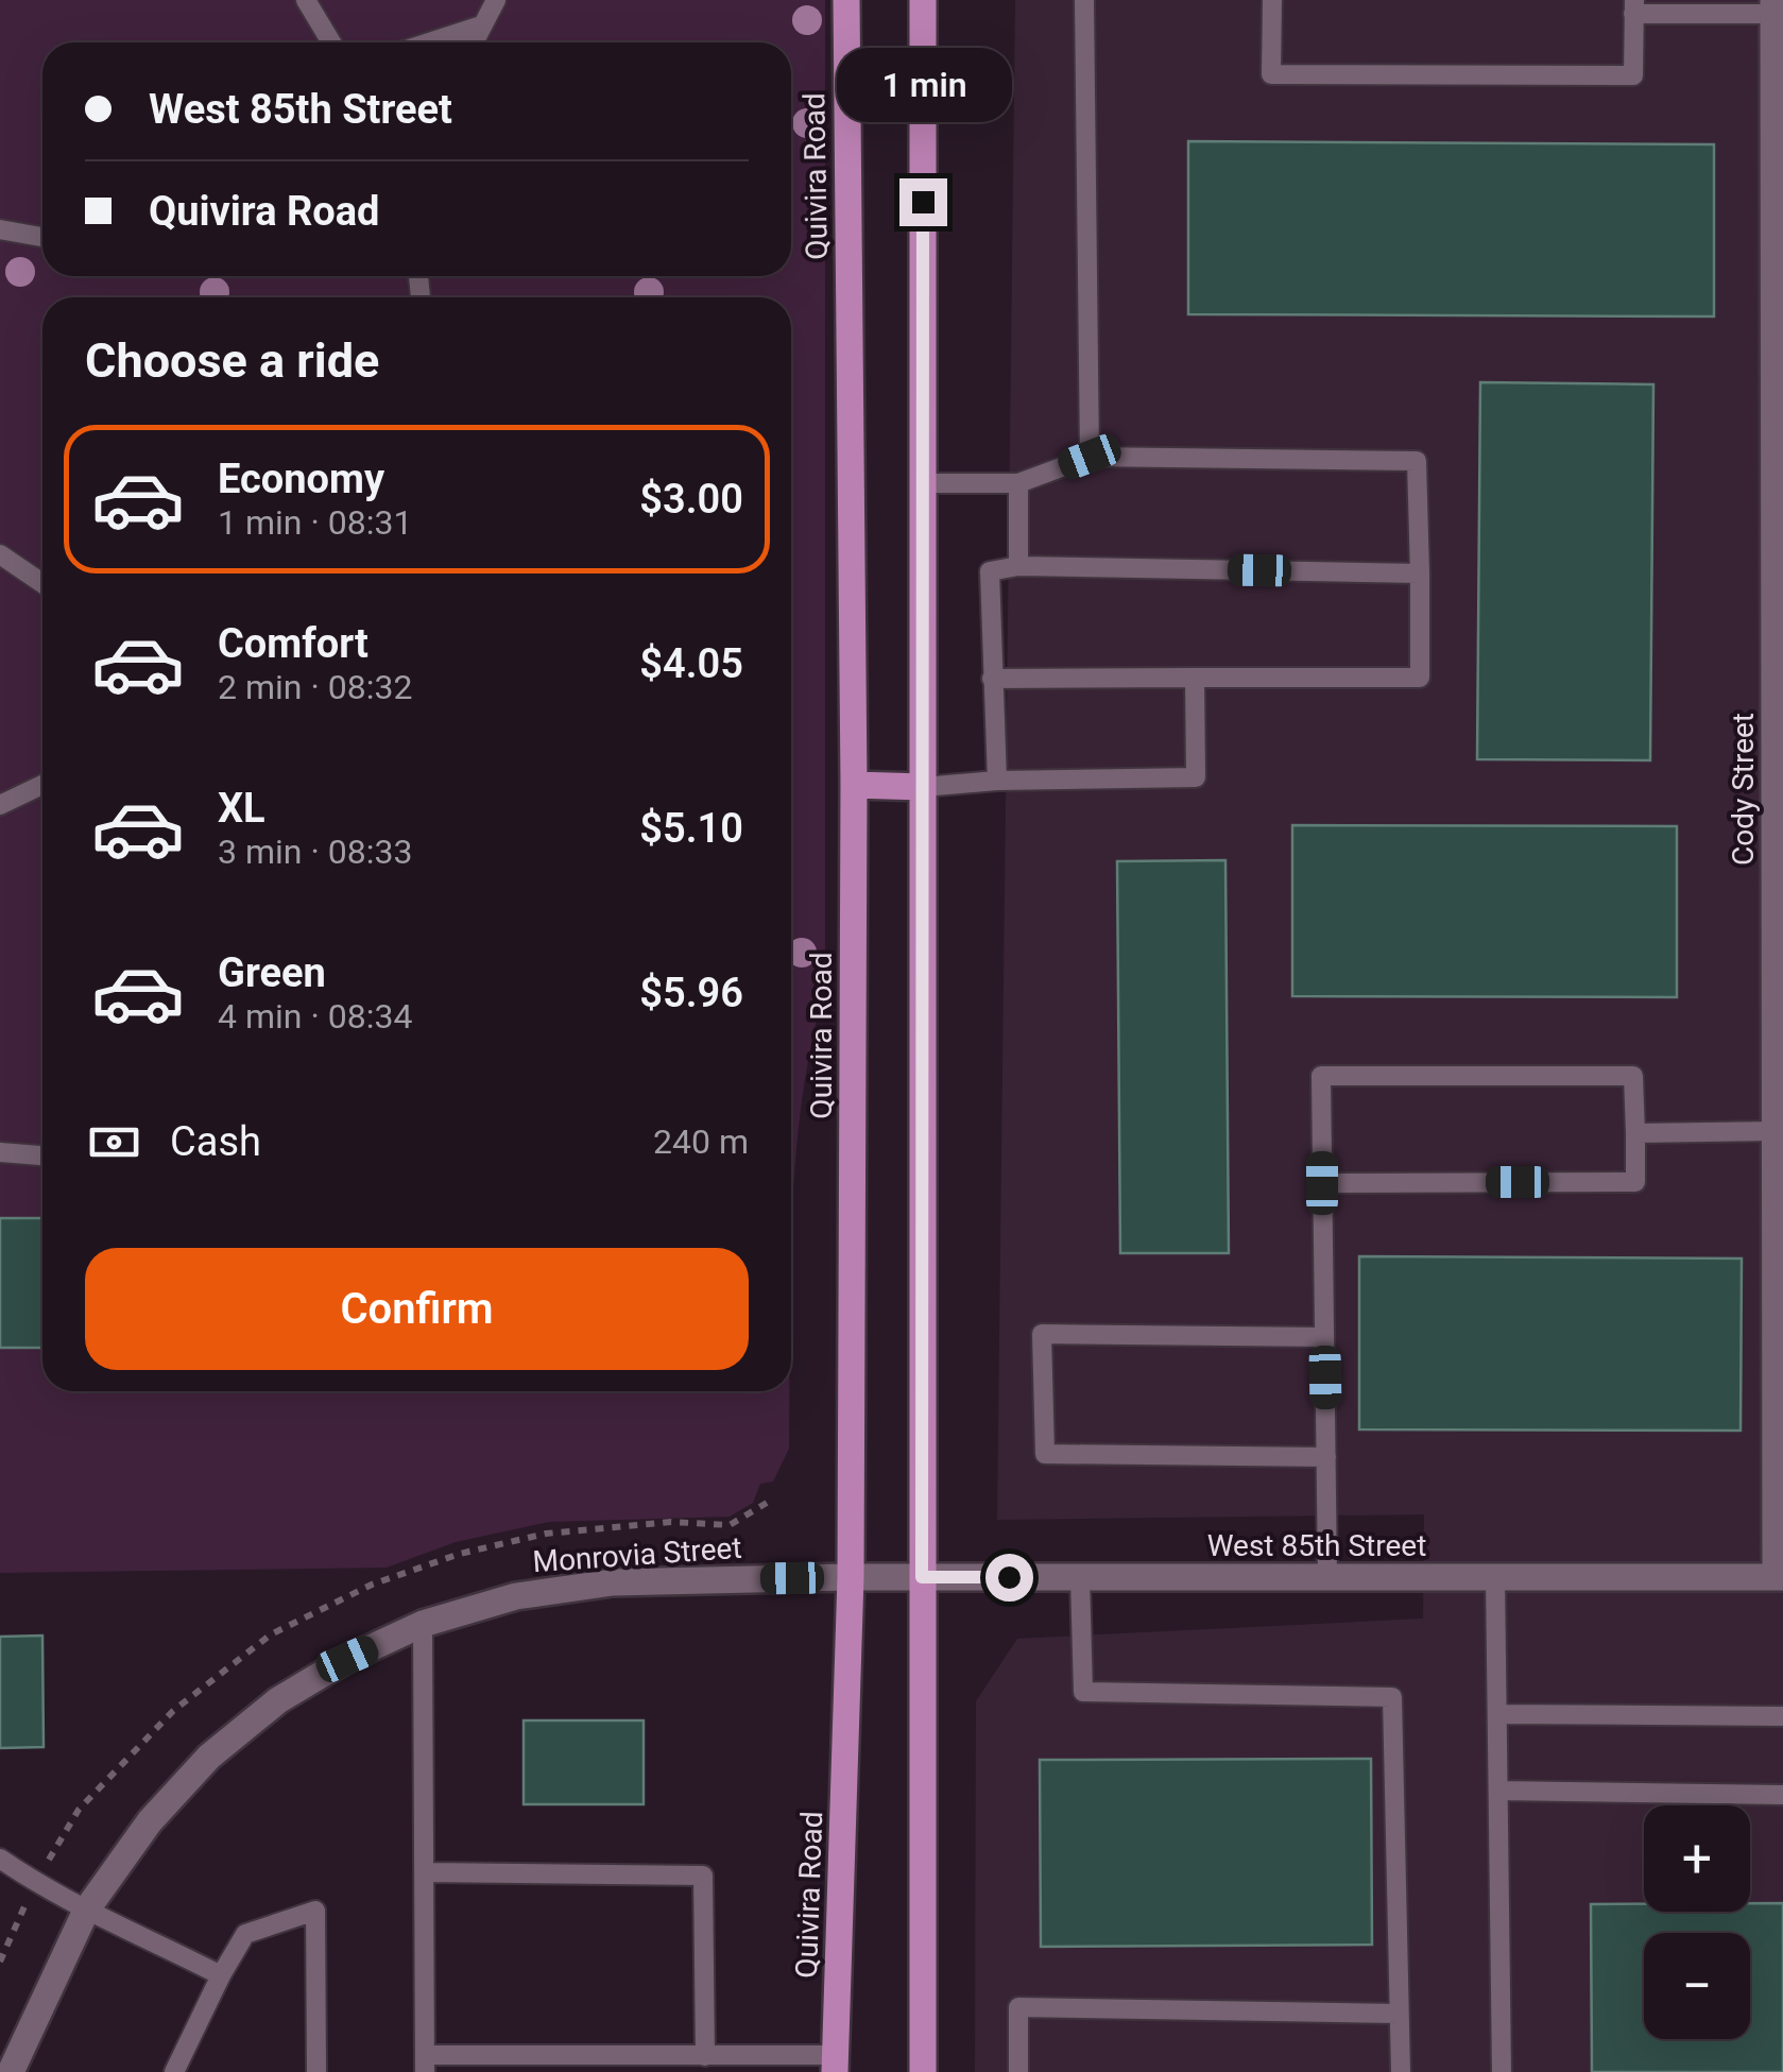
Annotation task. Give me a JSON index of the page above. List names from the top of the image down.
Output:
{
  "streets": {
    "main road": ["Quivira Road"],
    "street": ["Cody Street", "West 85th Street", "Monrovia Street"]
  },
  "crossings": [
    ["Quivira Road", "West 85th Street"],
    ["Quivira Road", "Monrovia Street"],
    ["Cody Street", "West 85th Street"],
    ["West 85th Street", "Monrovia Street"]
  ],
  "page": {
    "banner": ["West 85th Street", "Quivira Road"],
    "bubble": "1 min",
    "heading": "Choose a ride",
    "list": [
      {
        "name": "Economy",
        "note": "1 min · 08:31",
        "value": "$3.00"
      },
      {
        "name": "Comfort",
        "note": "2 min · 08:32",
        "value": "$4.05"
      },
      {
        "name": "XL",
        "note": "3 min · 08:33",
        "value": "$5.10"
      },
      {
        "name": "Green",
        "note": "4 min · 08:34",
        "value": "$5.96"
      }
    ],
    "pay": ["Cash", "240 m"],
    "buttons": "Confirm",
    "map_buttons": ["+", "−"]
  }
}
